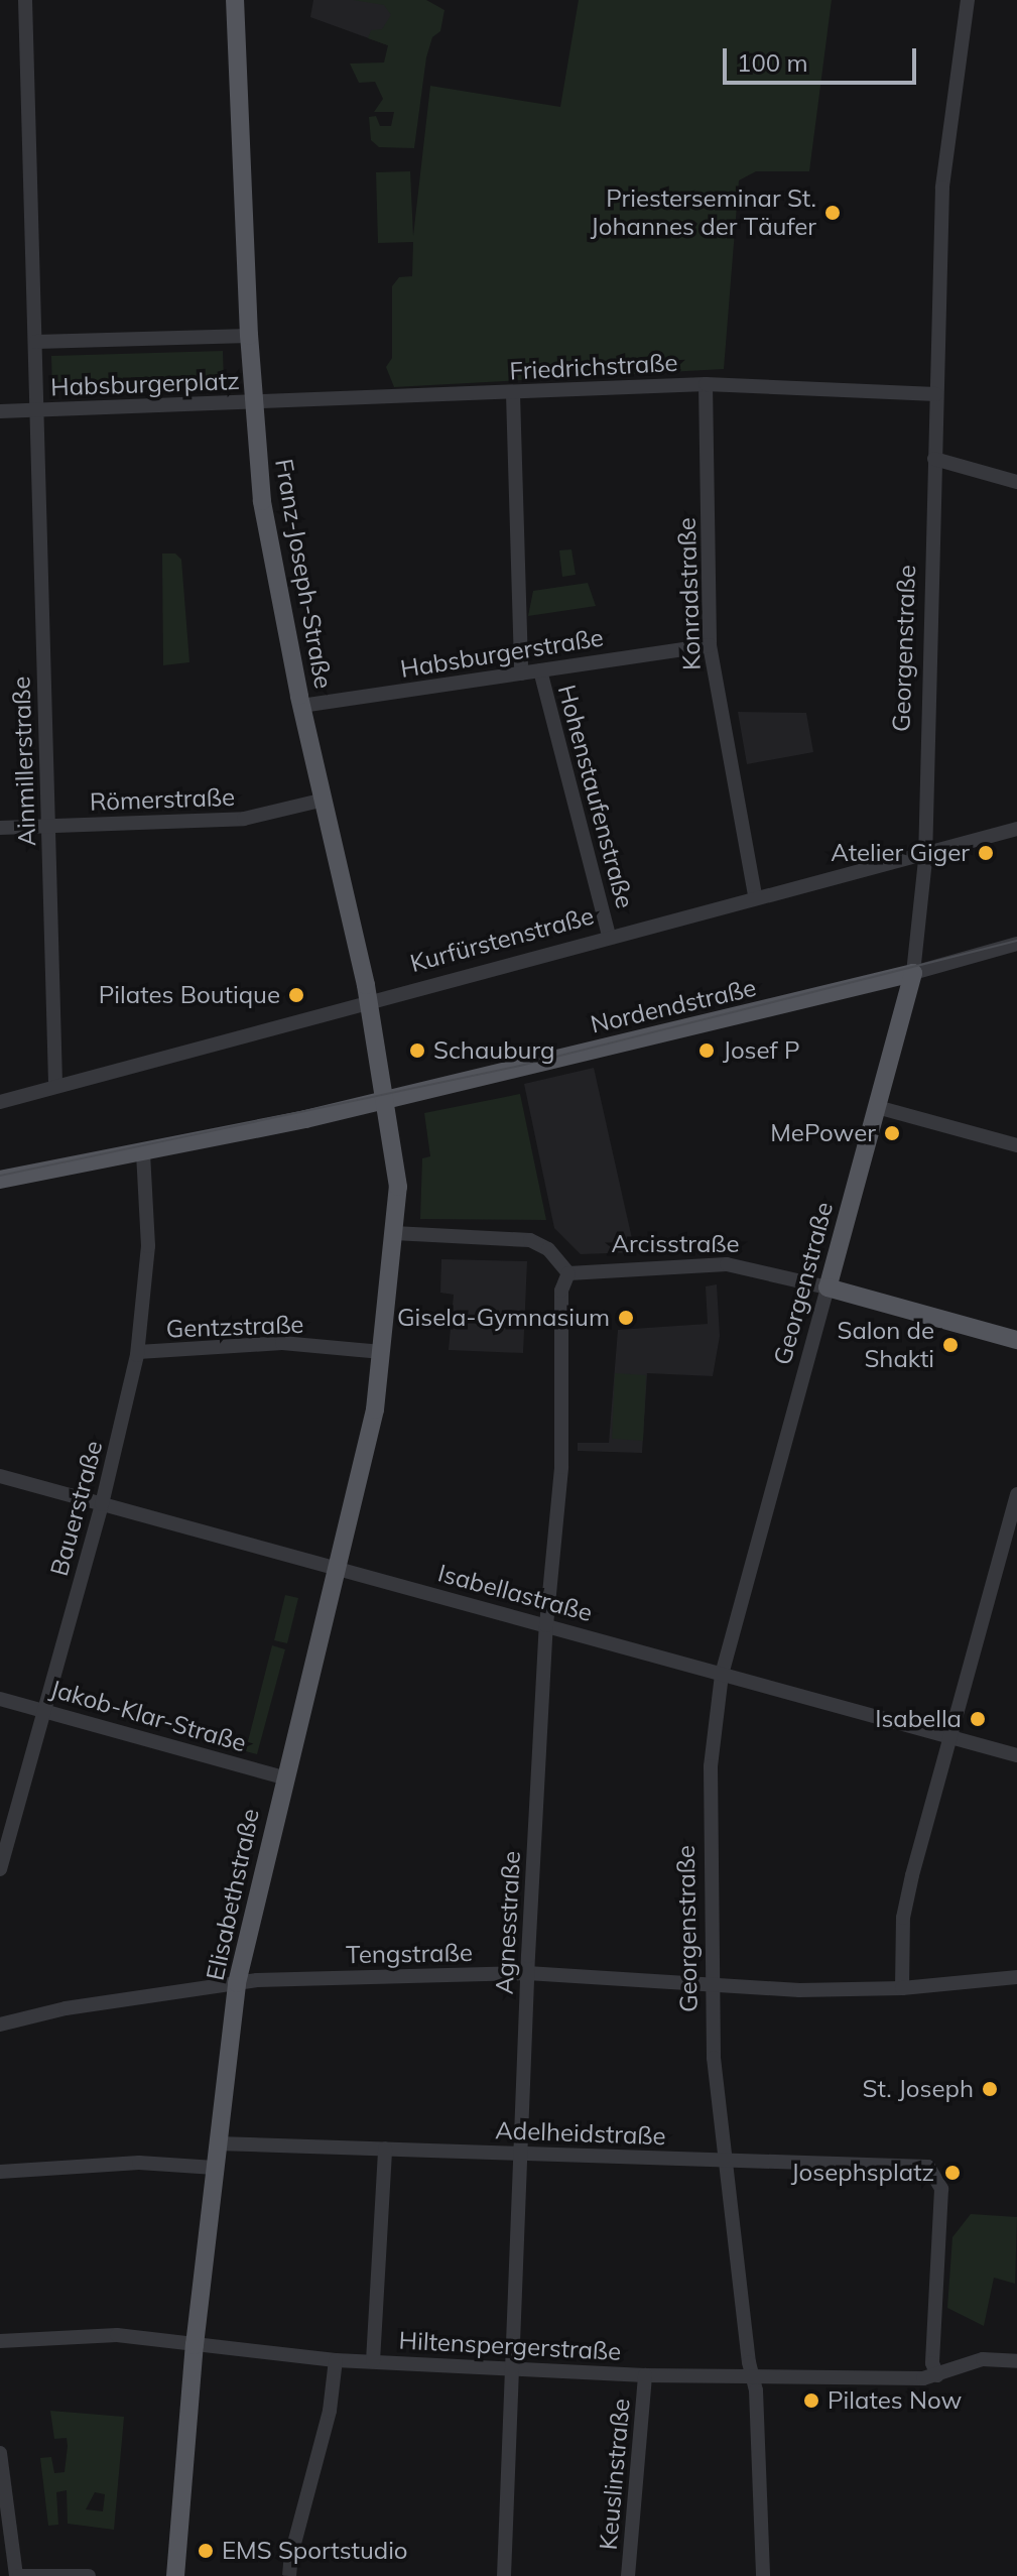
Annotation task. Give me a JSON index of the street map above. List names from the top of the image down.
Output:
{
  "streets": {
    "main road": [
      "Franz-Joseph-Straße",
      "Georgenstraße",
      "Nordendstraße",
      "Arcisstraße",
      "Elisabethstraße"
    ],
    "street": [
      "Friedrichstraße",
      "Habsburgerplatz",
      "Konradstraße",
      "Habsburgerstraße",
      "Ainmillerstraße",
      "Hohenstaufenstraße",
      "Römerstraße",
      "Kurfürstenstraße",
      "Gentzstraße",
      "Bauerstraße",
      "Isabellastraße",
      "Jakob-Klar-Straße",
      "Agnesstraße",
      "Tengstraße",
      "Adelheidstraße",
      "Hiltenspergerstraße",
      "Keuslinstraße"
    ]
  },
  "crossings": [
    ["Friedrichstraße", "Habsburgerplatz"],
    ["Friedrichstraße", "Franz-Joseph-Straße"],
    ["Friedrichstraße", "Konradstraße"],
    ["Friedrichstraße", "Georgenstraße"],
    ["Friedrichstraße", "Hohenstaufenstraße"],
    ["Habsburgerplatz", "Franz-Joseph-Straße"],
    ["Habsburgerplatz", "Ainmillerstraße"],
    ["Franz-Joseph-Straße", "Habsburgerstraße"],
    ["Franz-Joseph-Straße", "Römerstraße"],
    ["Franz-Joseph-Straße", "Kurfürstenstraße"],
    ["Franz-Joseph-Straße", "Nordendstraße"],
    ["Franz-Joseph-Straße", "Elisabethstraße"],
    ["Konradstraße", "Habsburgerstraße"],
    ["Konradstraße", "Kurfürstenstraße"],
    ["Georgenstraße", "Kurfürstenstraße"],
    ["Georgenstraße", "Nordendstraße"],
    ["Georgenstraße", "Arcisstraße"],
    ["Georgenstraße", "Isabellastraße"],
    ["Georgenstraße", "Tengstraße"],
    ["Georgenstraße", "Adelheidstraße"],
    ["Georgenstraße", "Hiltenspergerstraße"],
    ["Habsburgerstraße", "Hohenstaufenstraße"],
    ["Ainmillerstraße", "Römerstraße"],
    ["Ainmillerstraße", "Kurfürstenstraße"],
    ["Hohenstaufenstraße", "Kurfürstenstraße"],
    ["Nordendstraße", "Bauerstraße"],
    ["Arcisstraße", "Agnesstraße"],
    ["Gentzstraße", "Bauerstraße"],
    ["Gentzstraße", "Elisabethstraße"],
    ["Bauerstraße", "Isabellastraße"],
    ["Bauerstraße", "Jakob-Klar-Straße"],
    ["Isabellastraße", "Elisabethstraße"],
    ["Isabellastraße", "Agnesstraße"],
    ["Jakob-Klar-Straße", "Elisabethstraße"],
    ["Elisabethstraße", "Tengstraße"],
    ["Elisabethstraße", "Adelheidstraße"],
    ["Elisabethstraße", "Hiltenspergerstraße"],
    ["Agnesstraße", "Tengstraße"],
    ["Agnesstraße", "Adelheidstraße"],
    ["Agnesstraße", "Hiltenspergerstraße"],
    ["Adelheidstraße", "Hiltenspergerstraße"],
    ["Hiltenspergerstraße", "Keuslinstraße"]
  ],
  "places": [
    "Priesterseminar St. Johannes der Täufer",
    "Atelier Giger",
    "Pilates Boutique",
    "Schauburg",
    "Josef P",
    "MePower",
    "Gisela-Gymnasium",
    "Salon de Shakti",
    "Isabella",
    "St. Joseph",
    "Josephsplatz",
    "Pilates Now",
    "EMS Sportstudio"
  ],
  "scale_bar": "100 m"
}
